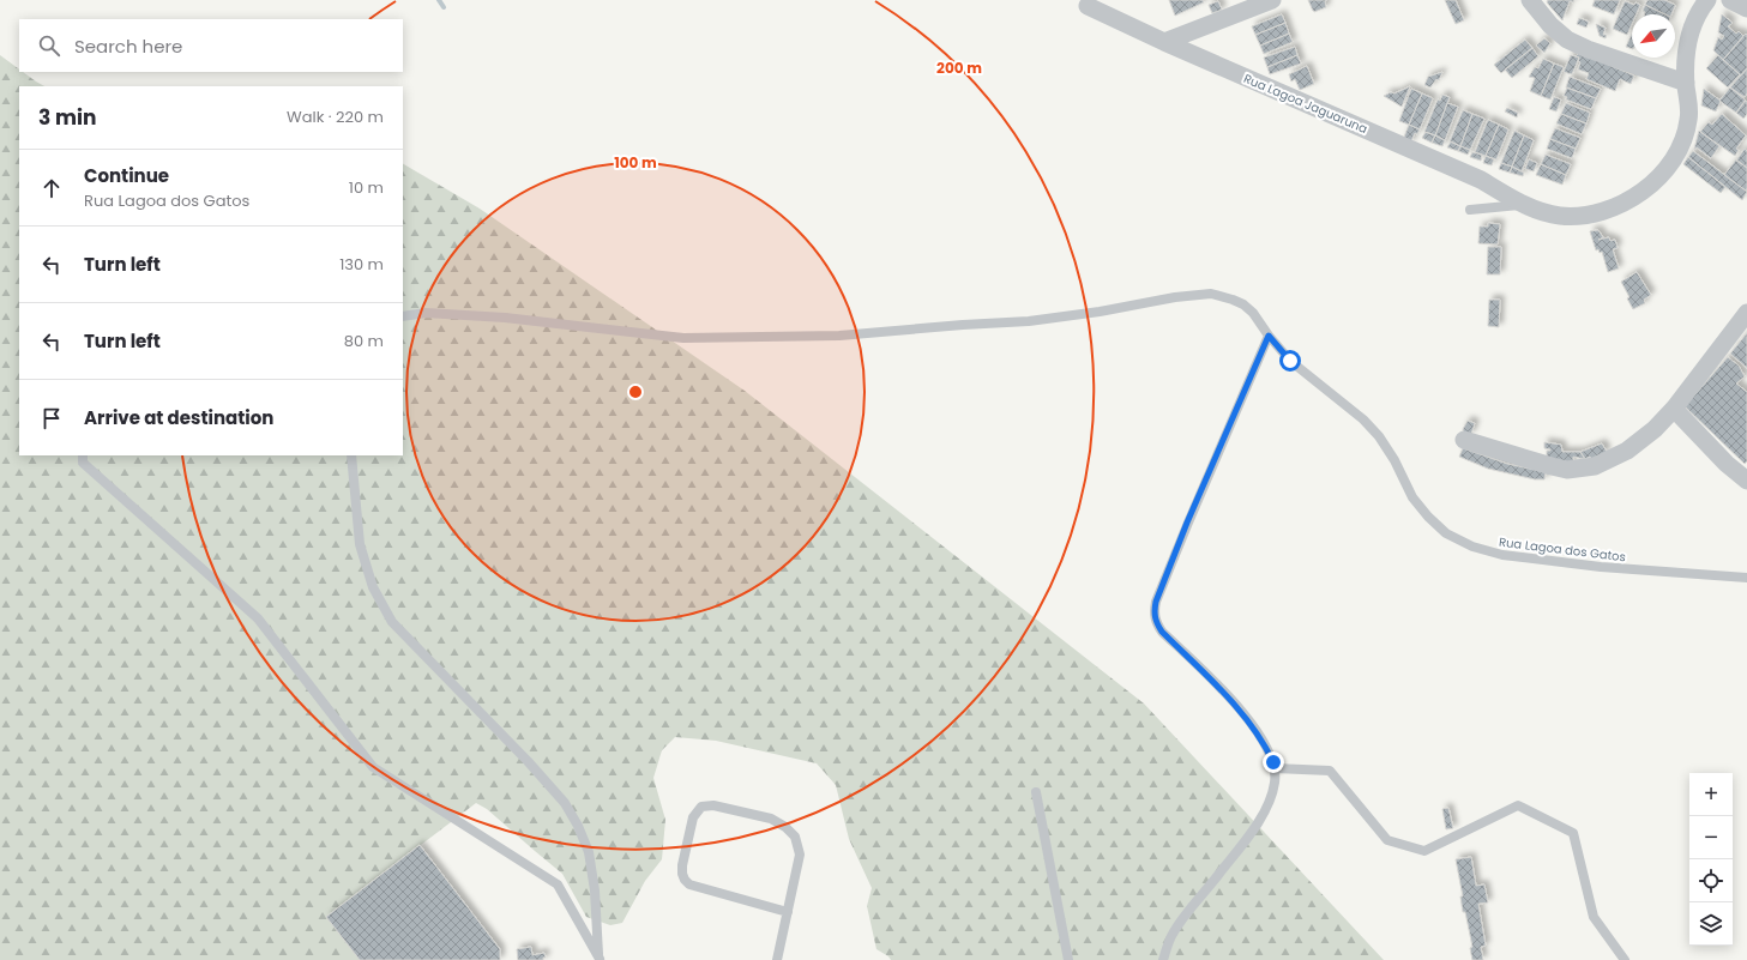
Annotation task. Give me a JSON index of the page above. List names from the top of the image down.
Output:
{
  "streets": {
    "street": ["Rua Lagoa Jaguaruna"],
    "lane": ["Rua Lagoa dos Gatos"]
  },
  "north": "bottom left",
  "page": {
    "search": "Search here",
    "heading": ["3 min", "Walk · 220 m"],
    "list": [
      ["Continue", "Rua Lagoa dos Gatos", "10 m"],
      ["Turn left", "130 m"],
      ["Turn left", "80 m"],
      "Arrive at destination"
    ],
    "map_buttons": ["+", "−"]
  },
  "rings": ["200 m", "100 m"]
}
